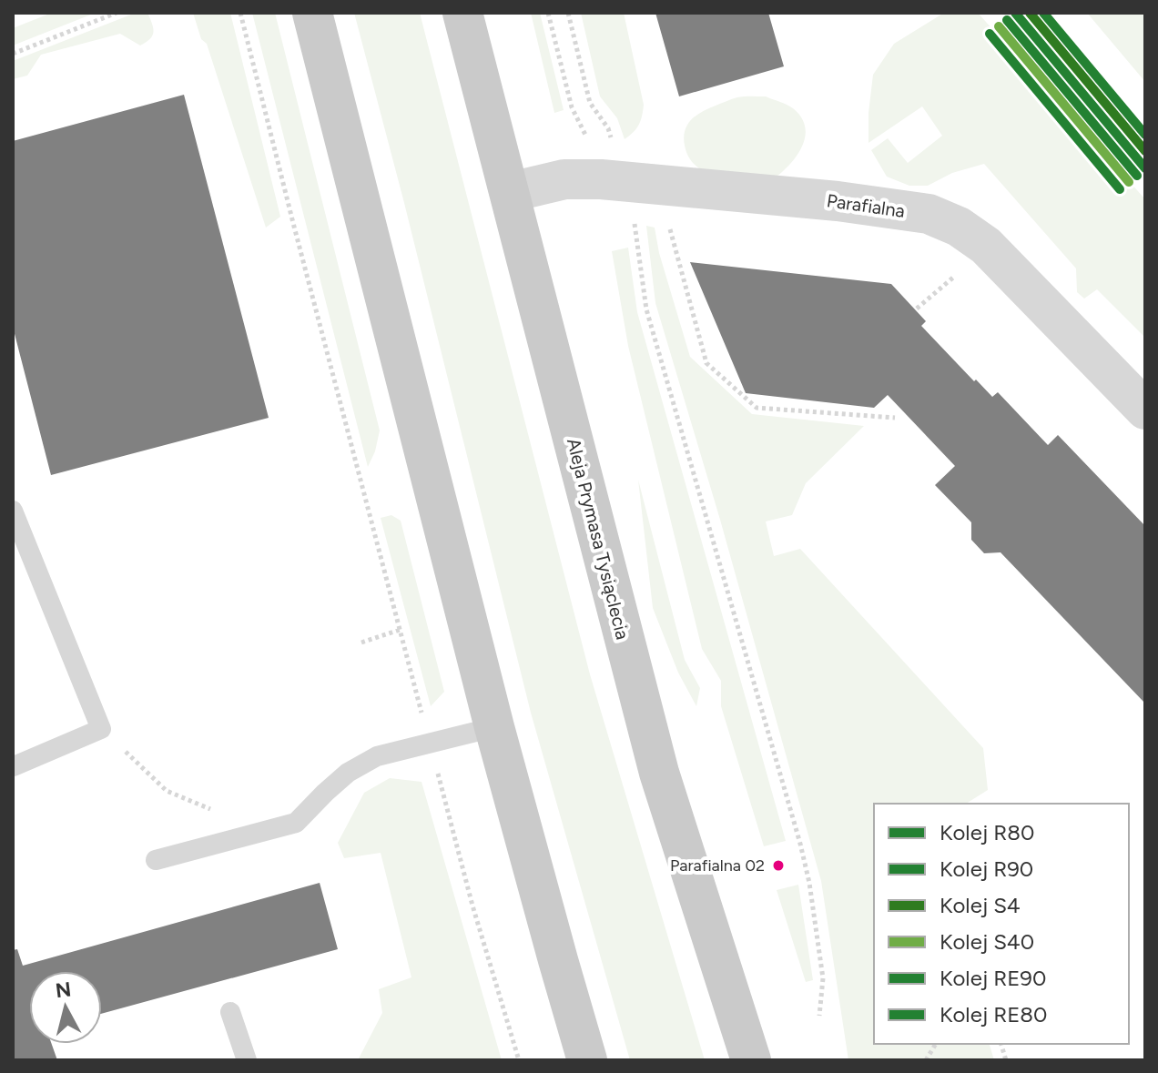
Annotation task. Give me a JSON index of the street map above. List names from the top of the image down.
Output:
{
  "streets": {
    "main road": ["Aleja Prymasa Tysiąclecia"],
    "street": ["Parafialna"]
  },
  "crossings": [
    ["Parafialna", "Aleja Prymasa Tysiąclecia"]
  ],
  "places": ["Parafialna 02"],
  "lines": [
    "rail line R80",
    "rail line S4",
    "rail line RE90",
    "rail line R90",
    "rail line S40",
    "rail line RE80"
  ],
  "legend": [
    "Kolej R80",
    "Kolej R90",
    "Kolej S4",
    "Kolej S40",
    "Kolej RE90",
    "Kolej RE80"
  ],
  "north": "top"
}
